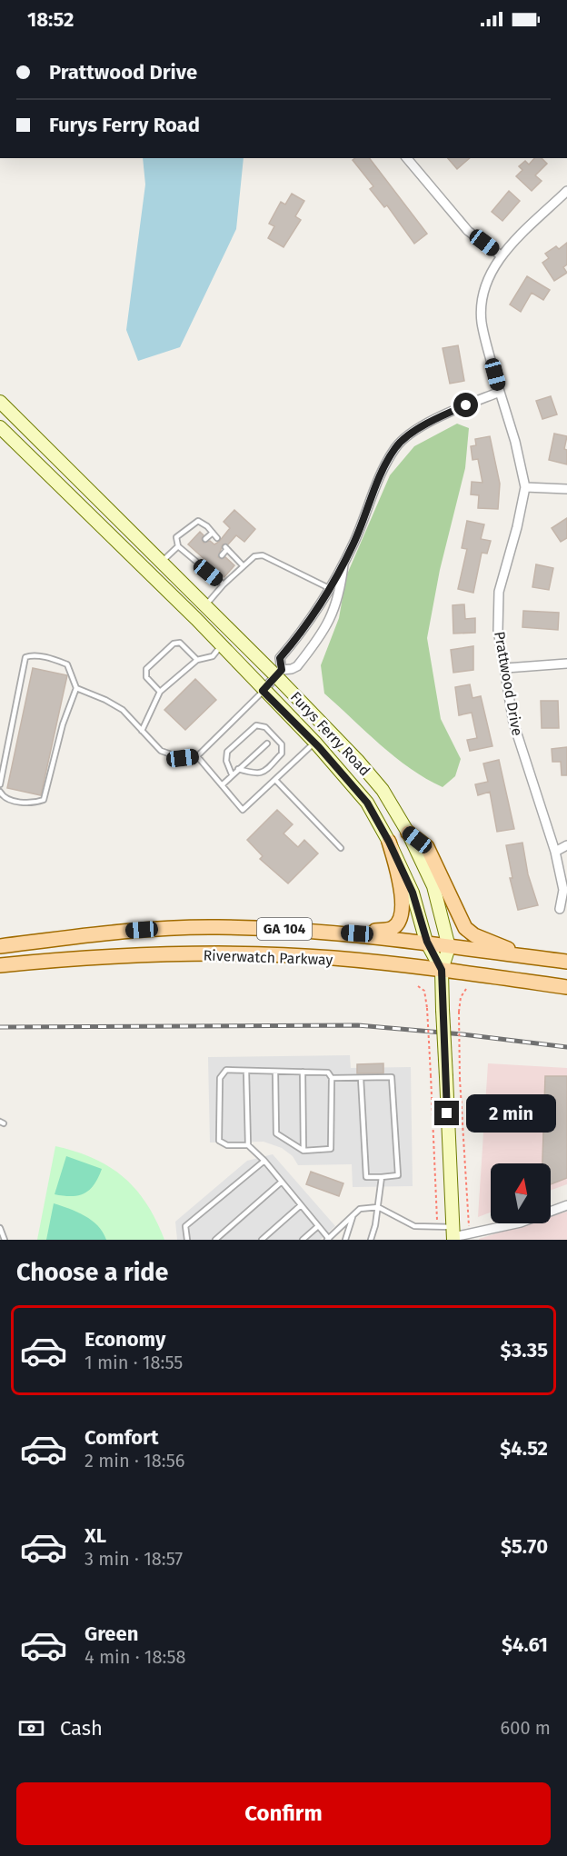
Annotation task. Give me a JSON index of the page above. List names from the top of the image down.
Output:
{
  "streets": {
    "main road": ["Furys Ferry Road", "GA 104", "Riverwatch Parkway"],
    "street": ["Prattwood Drive"]
  },
  "crossings": [
    ["Furys Ferry Road", "Riverwatch Parkway"]
  ],
  "north": "top",
  "page": {
    "status": "18:52",
    "banner": ["Prattwood Drive", "Furys Ferry Road"],
    "bubble": "2 min",
    "heading": "Choose a ride",
    "list": [
      {
        "name": "Economy",
        "note": "1 min · 18:55",
        "value": "$3.35"
      },
      {
        "name": "Comfort",
        "note": "2 min · 18:56",
        "value": "$4.52"
      },
      {
        "name": "XL",
        "note": "3 min · 18:57",
        "value": "$5.70"
      },
      {
        "name": "Green",
        "note": "4 min · 18:58",
        "value": "$4.61"
      }
    ],
    "pay": ["Cash", "600 m"],
    "buttons": "Confirm"
  }
}
